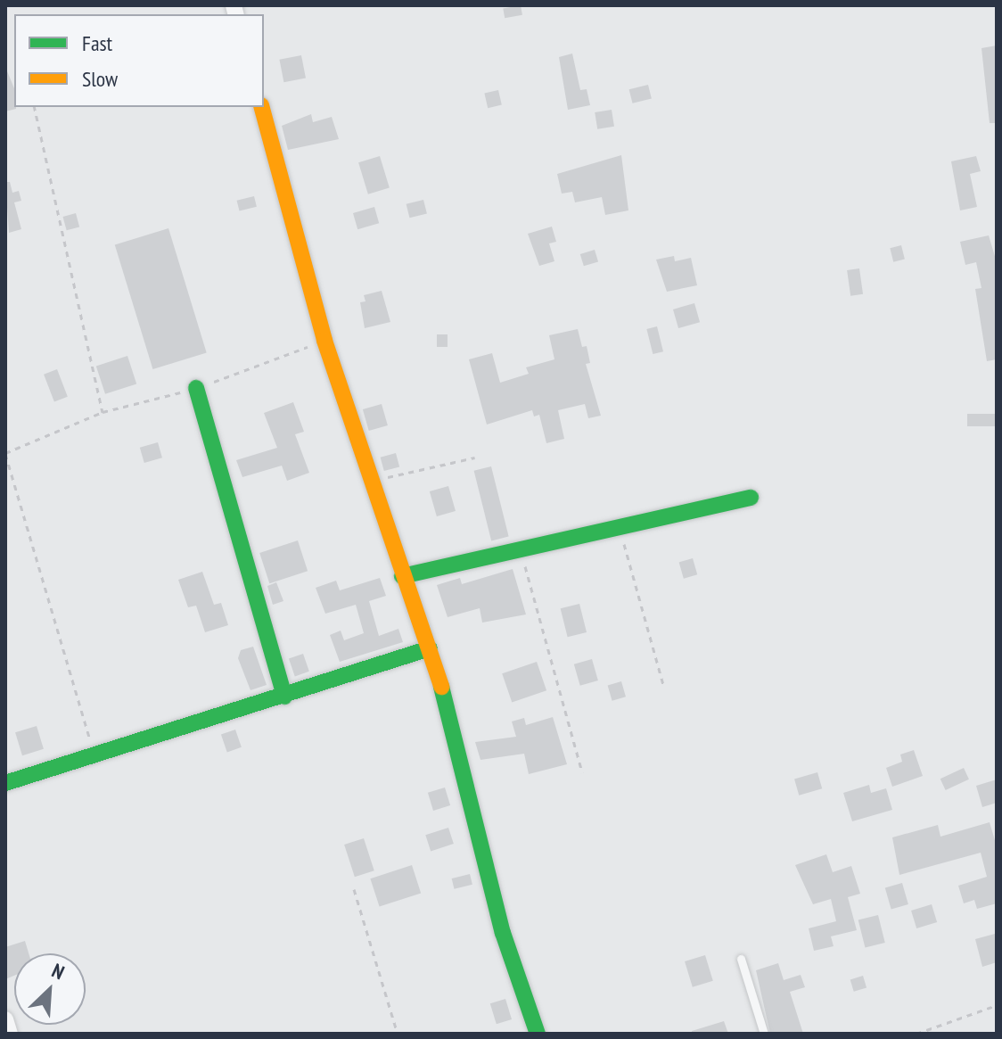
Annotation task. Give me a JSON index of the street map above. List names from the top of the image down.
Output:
{
  "legend": ["Fast", "Slow"],
  "north": "top right"
}
